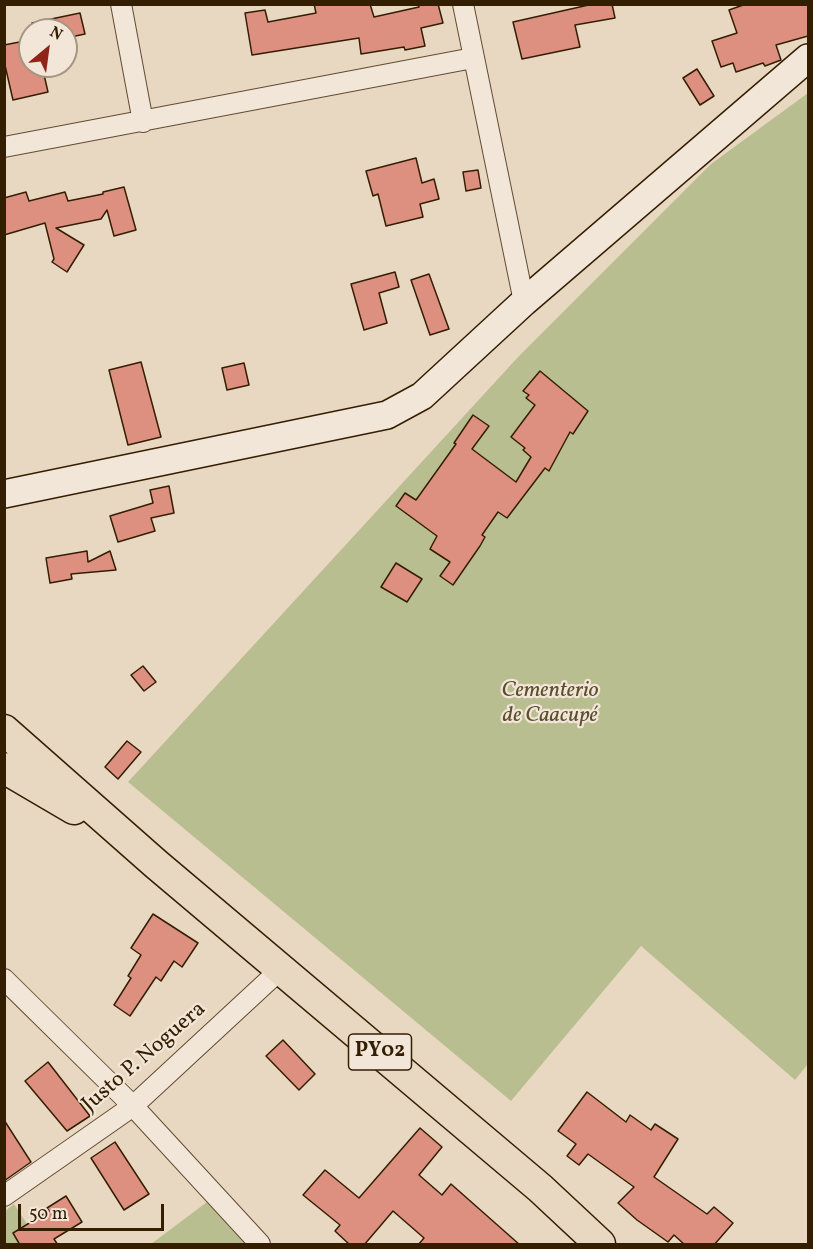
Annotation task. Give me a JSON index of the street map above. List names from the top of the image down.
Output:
{
  "streets": {
    "main road": ["PY02"],
    "street": ["Justo P. Noguera"]
  },
  "crossings": [
    ["PY02", "Justo P. Noguera"]
  ],
  "parks": ["Cementerio de Caacupé"],
  "scale_bar": "50 m",
  "north": "top right"
}
